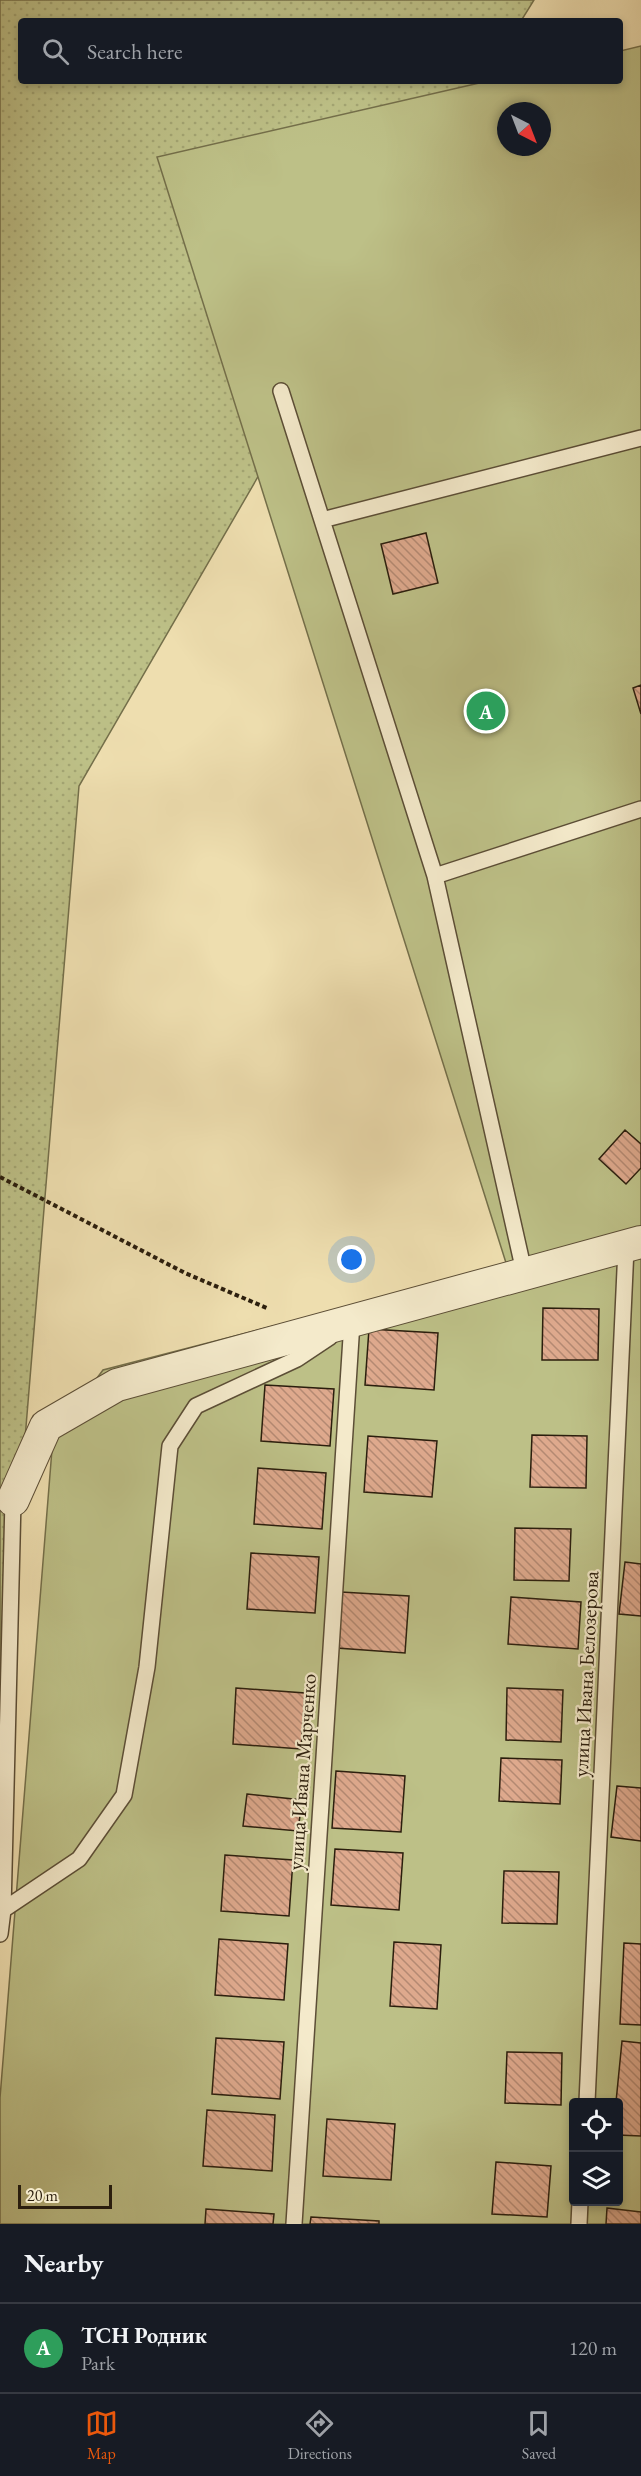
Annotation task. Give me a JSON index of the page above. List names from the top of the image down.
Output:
{
  "streets": {
    "lane": ["улица Ивана Белозерова", "улица Ивана Марченко"]
  },
  "scale_bar": "20 m",
  "north": "bottom right",
  "page": {
    "search": "Search here",
    "pins": "A",
    "scale": "20 m",
    "heading": "Nearby",
    "list": [
      {
        "mark": "A",
        "name": "ТСН Родник",
        "note": "Park",
        "value": "120 m"
      }
    ],
    "nav": ["Map", "Directions", "Saved"]
  }
}
